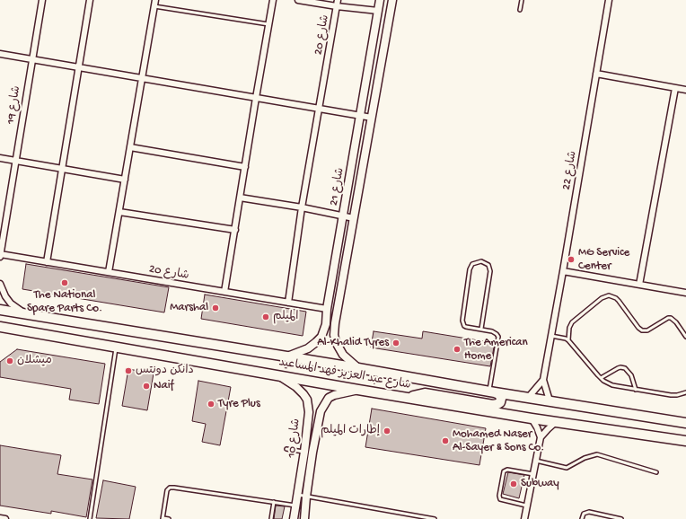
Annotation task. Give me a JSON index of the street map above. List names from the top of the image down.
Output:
{
  "streets": {
    "main road": ["شارع عبد العزيز فهد المساعيد"],
    "street": [
      "شارع 20",
      "شارع 19",
      "شارع 22",
      "شارع 21",
      "شارع 10"
    ]
  },
  "crossings": [
    ["شارع 20", "شارع 19"],
    ["شارع 20", "شارع 21"],
    ["شارع 22", "شارع عبد العزيز فهد المساعيد"],
    ["شارع 21", "شارع عبد العزيز فهد المساعيد"],
    ["شارع عبد العزيز فهد المساعيد", "شارع 10"]
  ],
  "places": [
    "MG Service Center",
    "The National Spare Parts Co.",
    "Marshal",
    "الميلم",
    "Al-Khalid Tyres",
    "The American Home",
    "ميشلان",
    "دانكن دونتس",
    "Naif",
    "Tyre Plus",
    "إطارات الميلم",
    "Mohamed Naser Al-Sayer & Sons Co.",
    "Subway"
  ]
}
